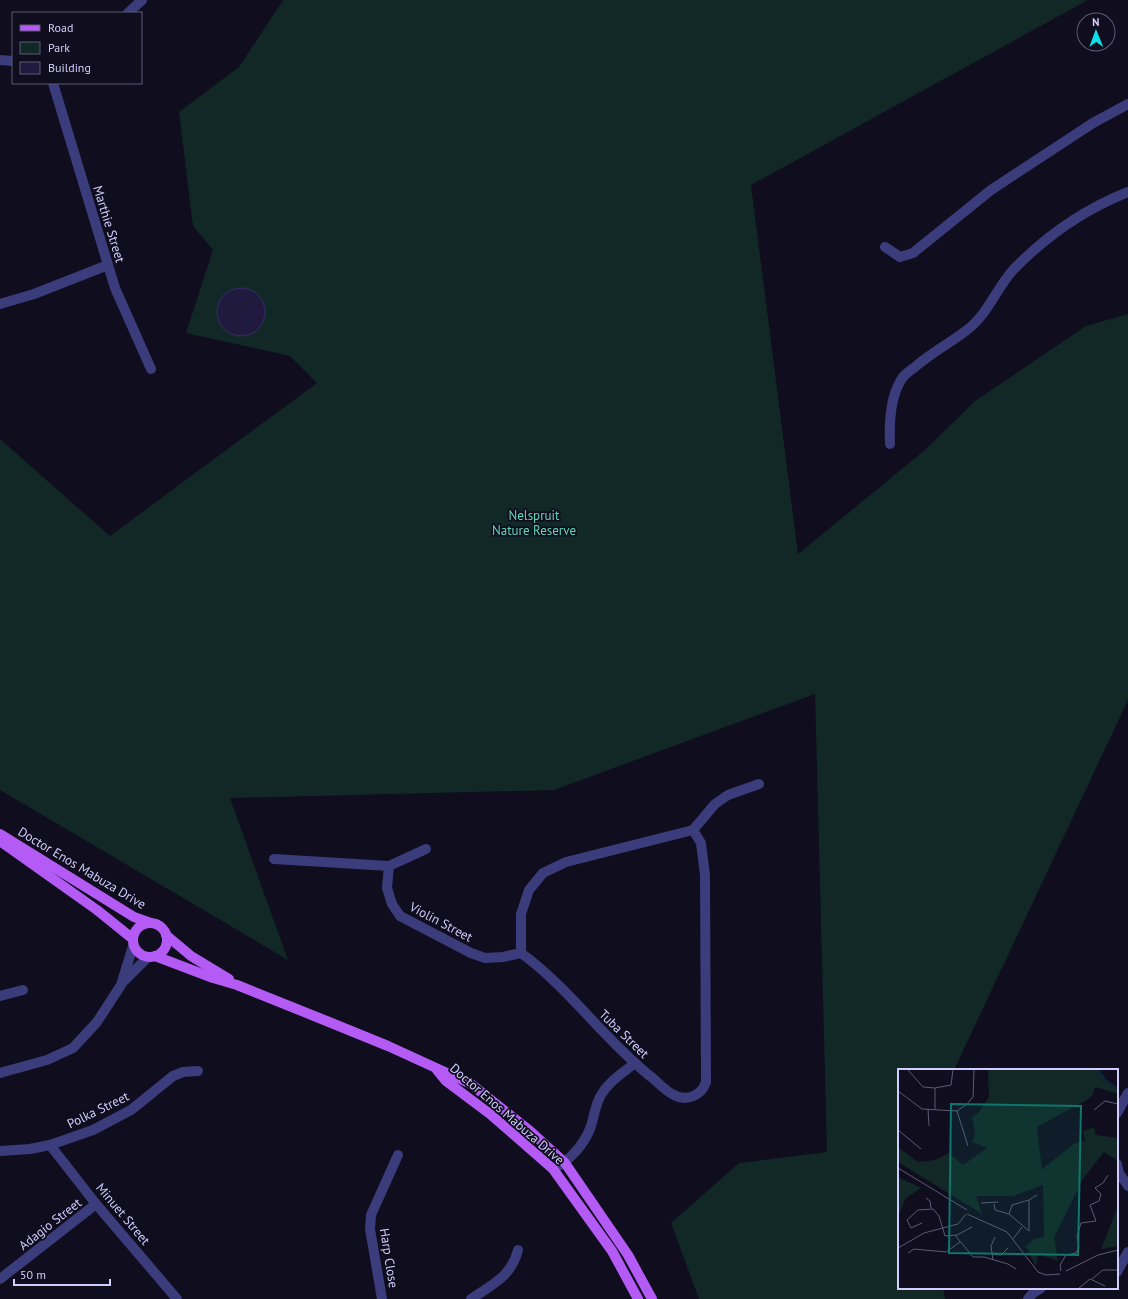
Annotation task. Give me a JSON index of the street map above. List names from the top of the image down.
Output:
{
  "streets": {
    "main road": ["Doctor Enos Mabuza Drive"],
    "street": [
      "Marthie Street",
      "Violin Street",
      "Tuba Street",
      "Polka Street",
      "Minuet Street",
      "Adagio Street",
      "Harp Close"
    ]
  },
  "crossings": [
    ["Violin Street", "Tuba Street"],
    ["Polka Street", "Minuet Street"],
    ["Minuet Street", "Adagio Street"]
  ],
  "parks": ["Nelspruit Nature Reserve"],
  "legend": ["Road", "Park", "Building"],
  "scale_bar": "50 m",
  "north": "top"
}
